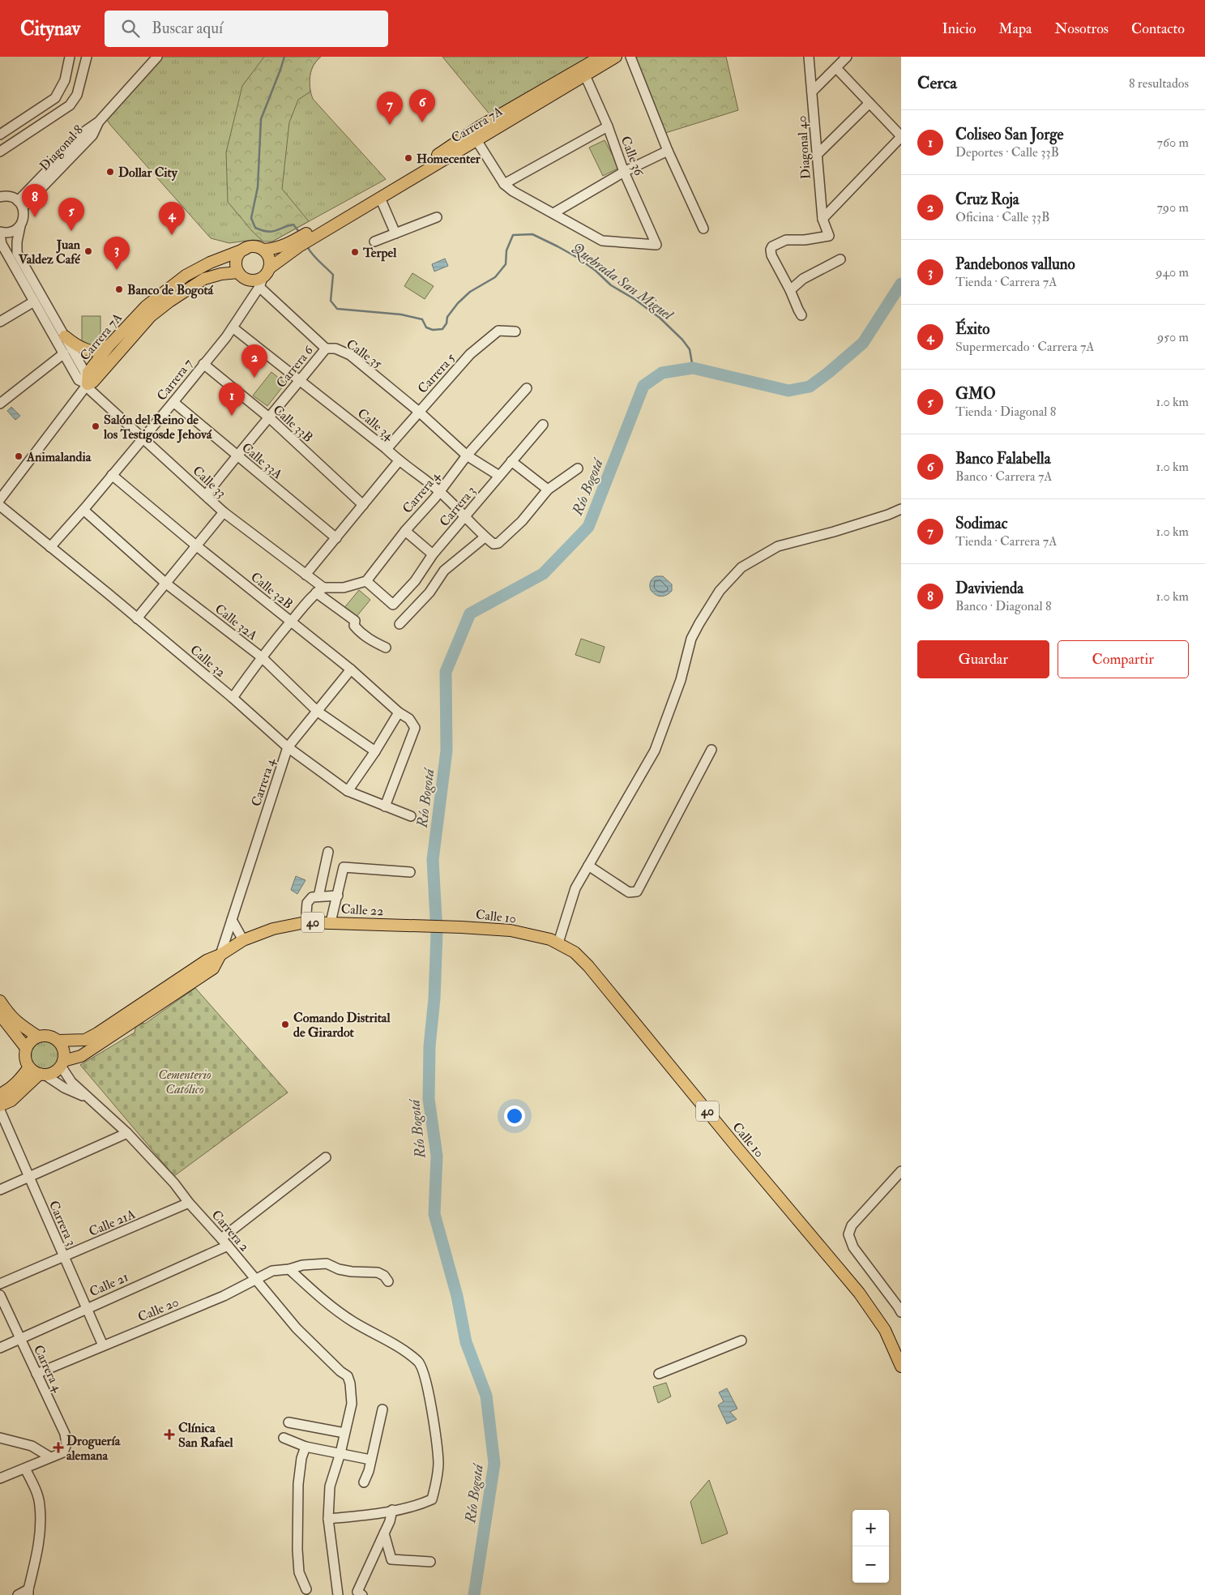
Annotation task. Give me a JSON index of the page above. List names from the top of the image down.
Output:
{
  "streets": {
    "main road": [
      "Carrera 7A",
      "Calle 22",
      "Calle 10",
      "40"
    ],
    "street": [
      "Diagonal 8",
      "Diagonal 40",
      "Calle 36",
      "Calle 35",
      "Carrera 6",
      "Carrera 5",
      "Carrera 7",
      "Calle 33B",
      "Calle 34",
      "Calle 33A",
      "Calle 33",
      "Carrera 4",
      "Carrera 3",
      "Calle 32B",
      "Calle 32A",
      "Calle 32",
      "Calle 21A",
      "Carrera 2",
      "Calle 21",
      "Calle 20"
    ]
  },
  "crossings": [
    ["Carrera 7A", "Calle 36"],
    ["Carrera 7A", "Calle 35"],
    ["Carrera 7A", "Carrera 7"],
    ["Carrera 7A", "Calle 33"],
    ["Diagonal 8", "Calle 33"],
    ["Calle 35", "Carrera 6"],
    ["Calle 35", "Carrera 5"],
    ["Calle 35", "Carrera 7"],
    ["Calle 35", "Carrera 4"],
    ["Calle 35", "Carrera 3"],
    ["Carrera 6", "Calle 33B"],
    ["Carrera 6", "Calle 34"],
    ["Carrera 6", "Calle 33A"],
    ["Carrera 6", "Calle 33"],
    ["Carrera 5", "Calle 34"],
    ["Carrera 7", "Calle 33B"],
    ["Carrera 7", "Calle 34"],
    ["Carrera 7", "Calle 33A"],
    ["Carrera 7", "Calle 33"],
    ["Carrera 7", "Calle 32B"],
    ["Carrera 7", "Calle 32A"],
    ["Carrera 7", "Calle 32"],
    ["Calle 34", "Carrera 4"],
    ["Calle 34", "Carrera 3"],
    ["Carrera 4", "Carrera 3"],
    ["Carrera 4", "Calle 32B"],
    ["Carrera 4", "Calle 32A"],
    ["Carrera 4", "Calle 32"],
    ["Carrera 4", "Calle 22"],
    ["Carrera 4", "Calle 21"],
    ["Carrera 4", "Calle 20"],
    ["Carrera 3", "Calle 21A"],
    ["Carrera 3", "Calle 21"],
    ["Carrera 3", "Calle 20"],
    ["Calle 32B", "Calle 32"],
    ["Calle 22", "Calle 10"],
    ["Calle 22", "40"],
    ["Calle 22", "Carrera 2"],
    ["40", "Carrera 2"],
    ["Calle 21A", "Carrera 2"],
    ["Carrera 2", "Calle 21"],
    ["Carrera 2", "Calle 20"]
  ],
  "water": ["Quebrada San Miguel", "Río Bogotá"],
  "parks": ["Cementerio Católico"],
  "places": {
    "other": [
      "Homecenter",
      "Dollar City",
      "Juan Valdez Café",
      "Terpel",
      "Banco de Bogotá",
      "Salón del Reino de los Testigosde Jehová",
      "Animalandia",
      "Comando Distrital de Girardot"
    ],
    "health": ["Clínica San Rafael", "Droguería alemana"]
  },
  "page": {
    "header": "Citynav",
    "search": "Buscar aquí",
    "nav": [
      "Inicio",
      "Mapa",
      "Nosotros",
      "Contacto"
    ],
    "heading": ["Cerca", "8 resultados"],
    "pins": [
      "6",
      "7",
      "8",
      "5",
      "4",
      "3",
      "2",
      "1"
    ],
    "list": [
      {
        "mark": "1",
        "name": "Coliseo San Jorge",
        "note": "Deportes · Calle 33B",
        "value": "760 m"
      },
      {
        "mark": "2",
        "name": "Cruz Roja",
        "note": "Oficina · Calle 33B",
        "value": "790 m"
      },
      {
        "mark": "3",
        "name": "Pandebonos valluno",
        "note": "Tienda · Carrera 7A",
        "value": "940 m"
      },
      {
        "mark": "4",
        "name": "Éxito",
        "note": "Supermercado · Carrera 7A",
        "value": "950 m"
      },
      {
        "mark": "5",
        "name": "GMO",
        "note": "Tienda · Diagonal 8",
        "value": "1.0 km"
      },
      {
        "mark": "6",
        "name": "Banco Falabella",
        "note": "Banco · Carrera 7A",
        "value": "1.0 km"
      },
      {
        "mark": "7",
        "name": "Sodimac",
        "note": "Tienda · Carrera 7A",
        "value": "1.0 km"
      },
      {
        "mark": "8",
        "name": "Davivienda",
        "note": "Banco · Diagonal 8",
        "value": "1.0 km"
      }
    ],
    "buttons": ["Guardar", "Compartir"],
    "map_buttons": ["+", "−"]
  }
}
